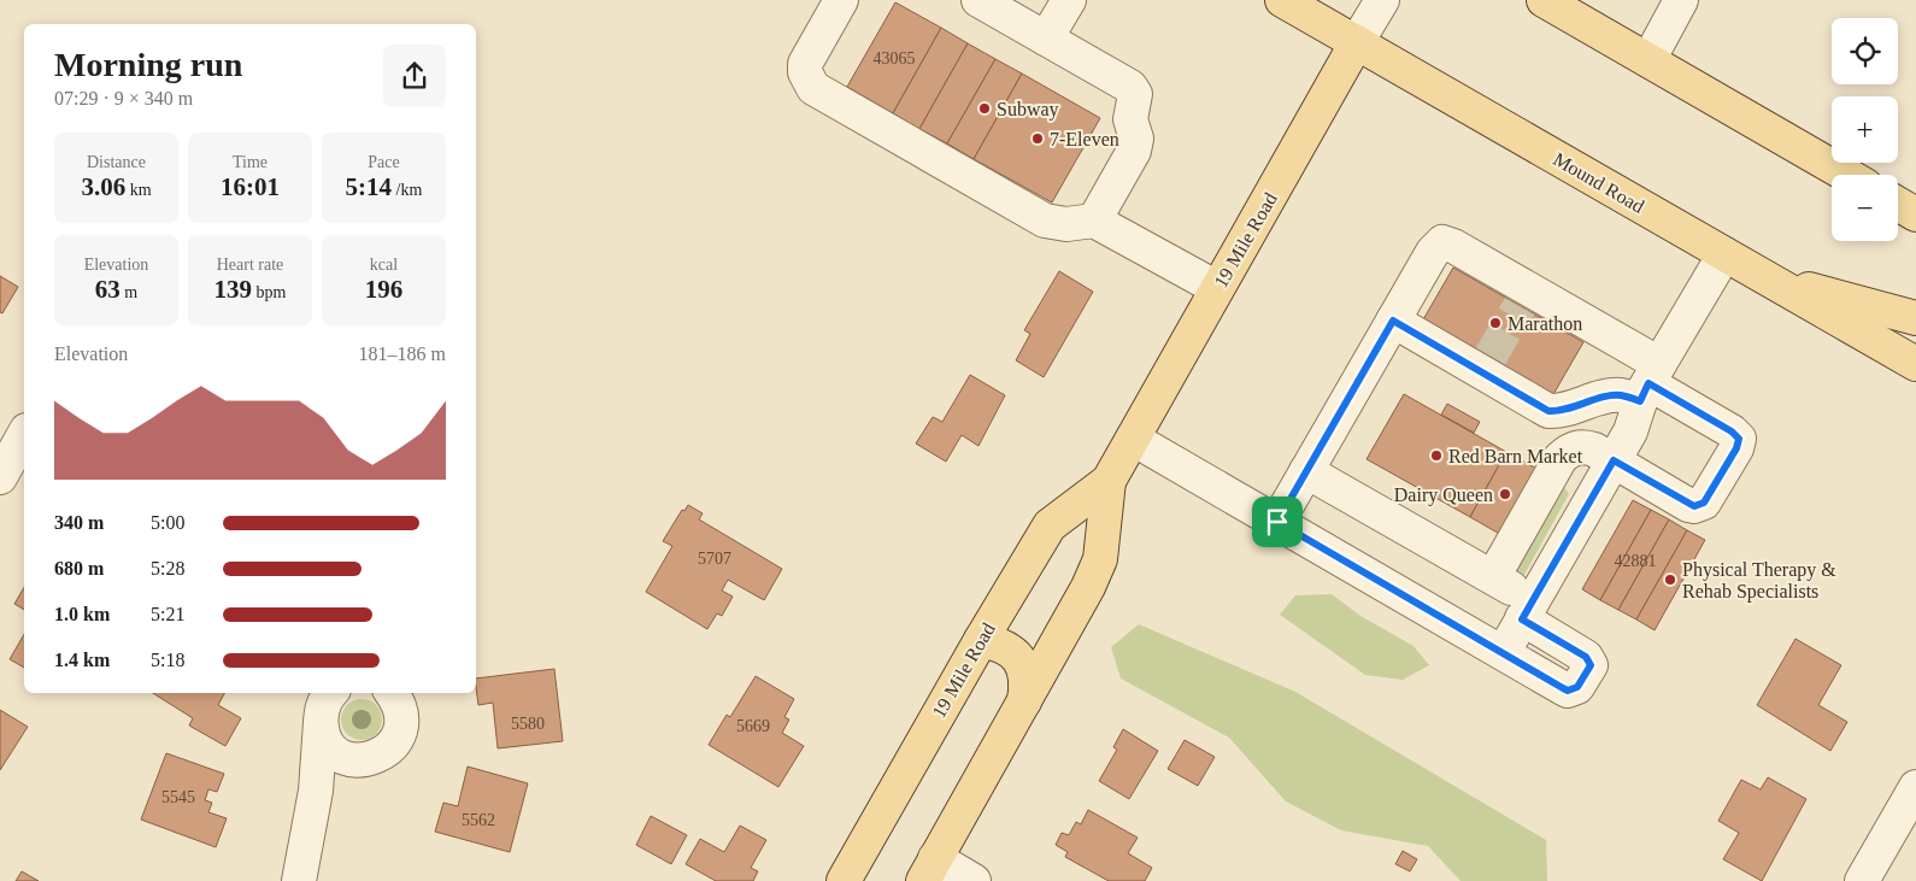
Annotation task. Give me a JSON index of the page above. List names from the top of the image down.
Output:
{
  "streets": {
    "main road": ["Mound Road", "19 Mile Road"]
  },
  "crossings": [
    ["Mound Road", "19 Mile Road"]
  ],
  "places": [
    "Subway",
    "7-Eleven",
    "Marathon",
    "Red Barn Market",
    "Dairy Queen",
    "Physical Therapy & Rehab Specialists"
  ],
  "house_numbers": [
    "43065",
    "5707",
    "42881",
    "5580",
    "5669",
    "5545",
    "5562"
  ],
  "page": {
    "map_buttons": ["+", "−"],
    "heading": ["Morning run", "07:29 · 9 × 340 m"],
    "stats": [
      ["Distance", "3.06 km"],
      ["Time", "16:01"],
      ["Pace", "5:14 /km"],
      ["Elevation", "63 m"],
      ["Heart rate", "139 bpm"],
      ["kcal", "196"]
    ],
    "chart": ["Elevation", "181–186 m"],
    "list": [
      {
        "name": "340 m",
        "note": "5:00"
      },
      {
        "name": "680 m",
        "note": "5:28"
      },
      {
        "name": "1.0 km",
        "note": "5:21"
      },
      {
        "name": "1.4 km",
        "note": "5:18"
      }
    ]
  }
}
